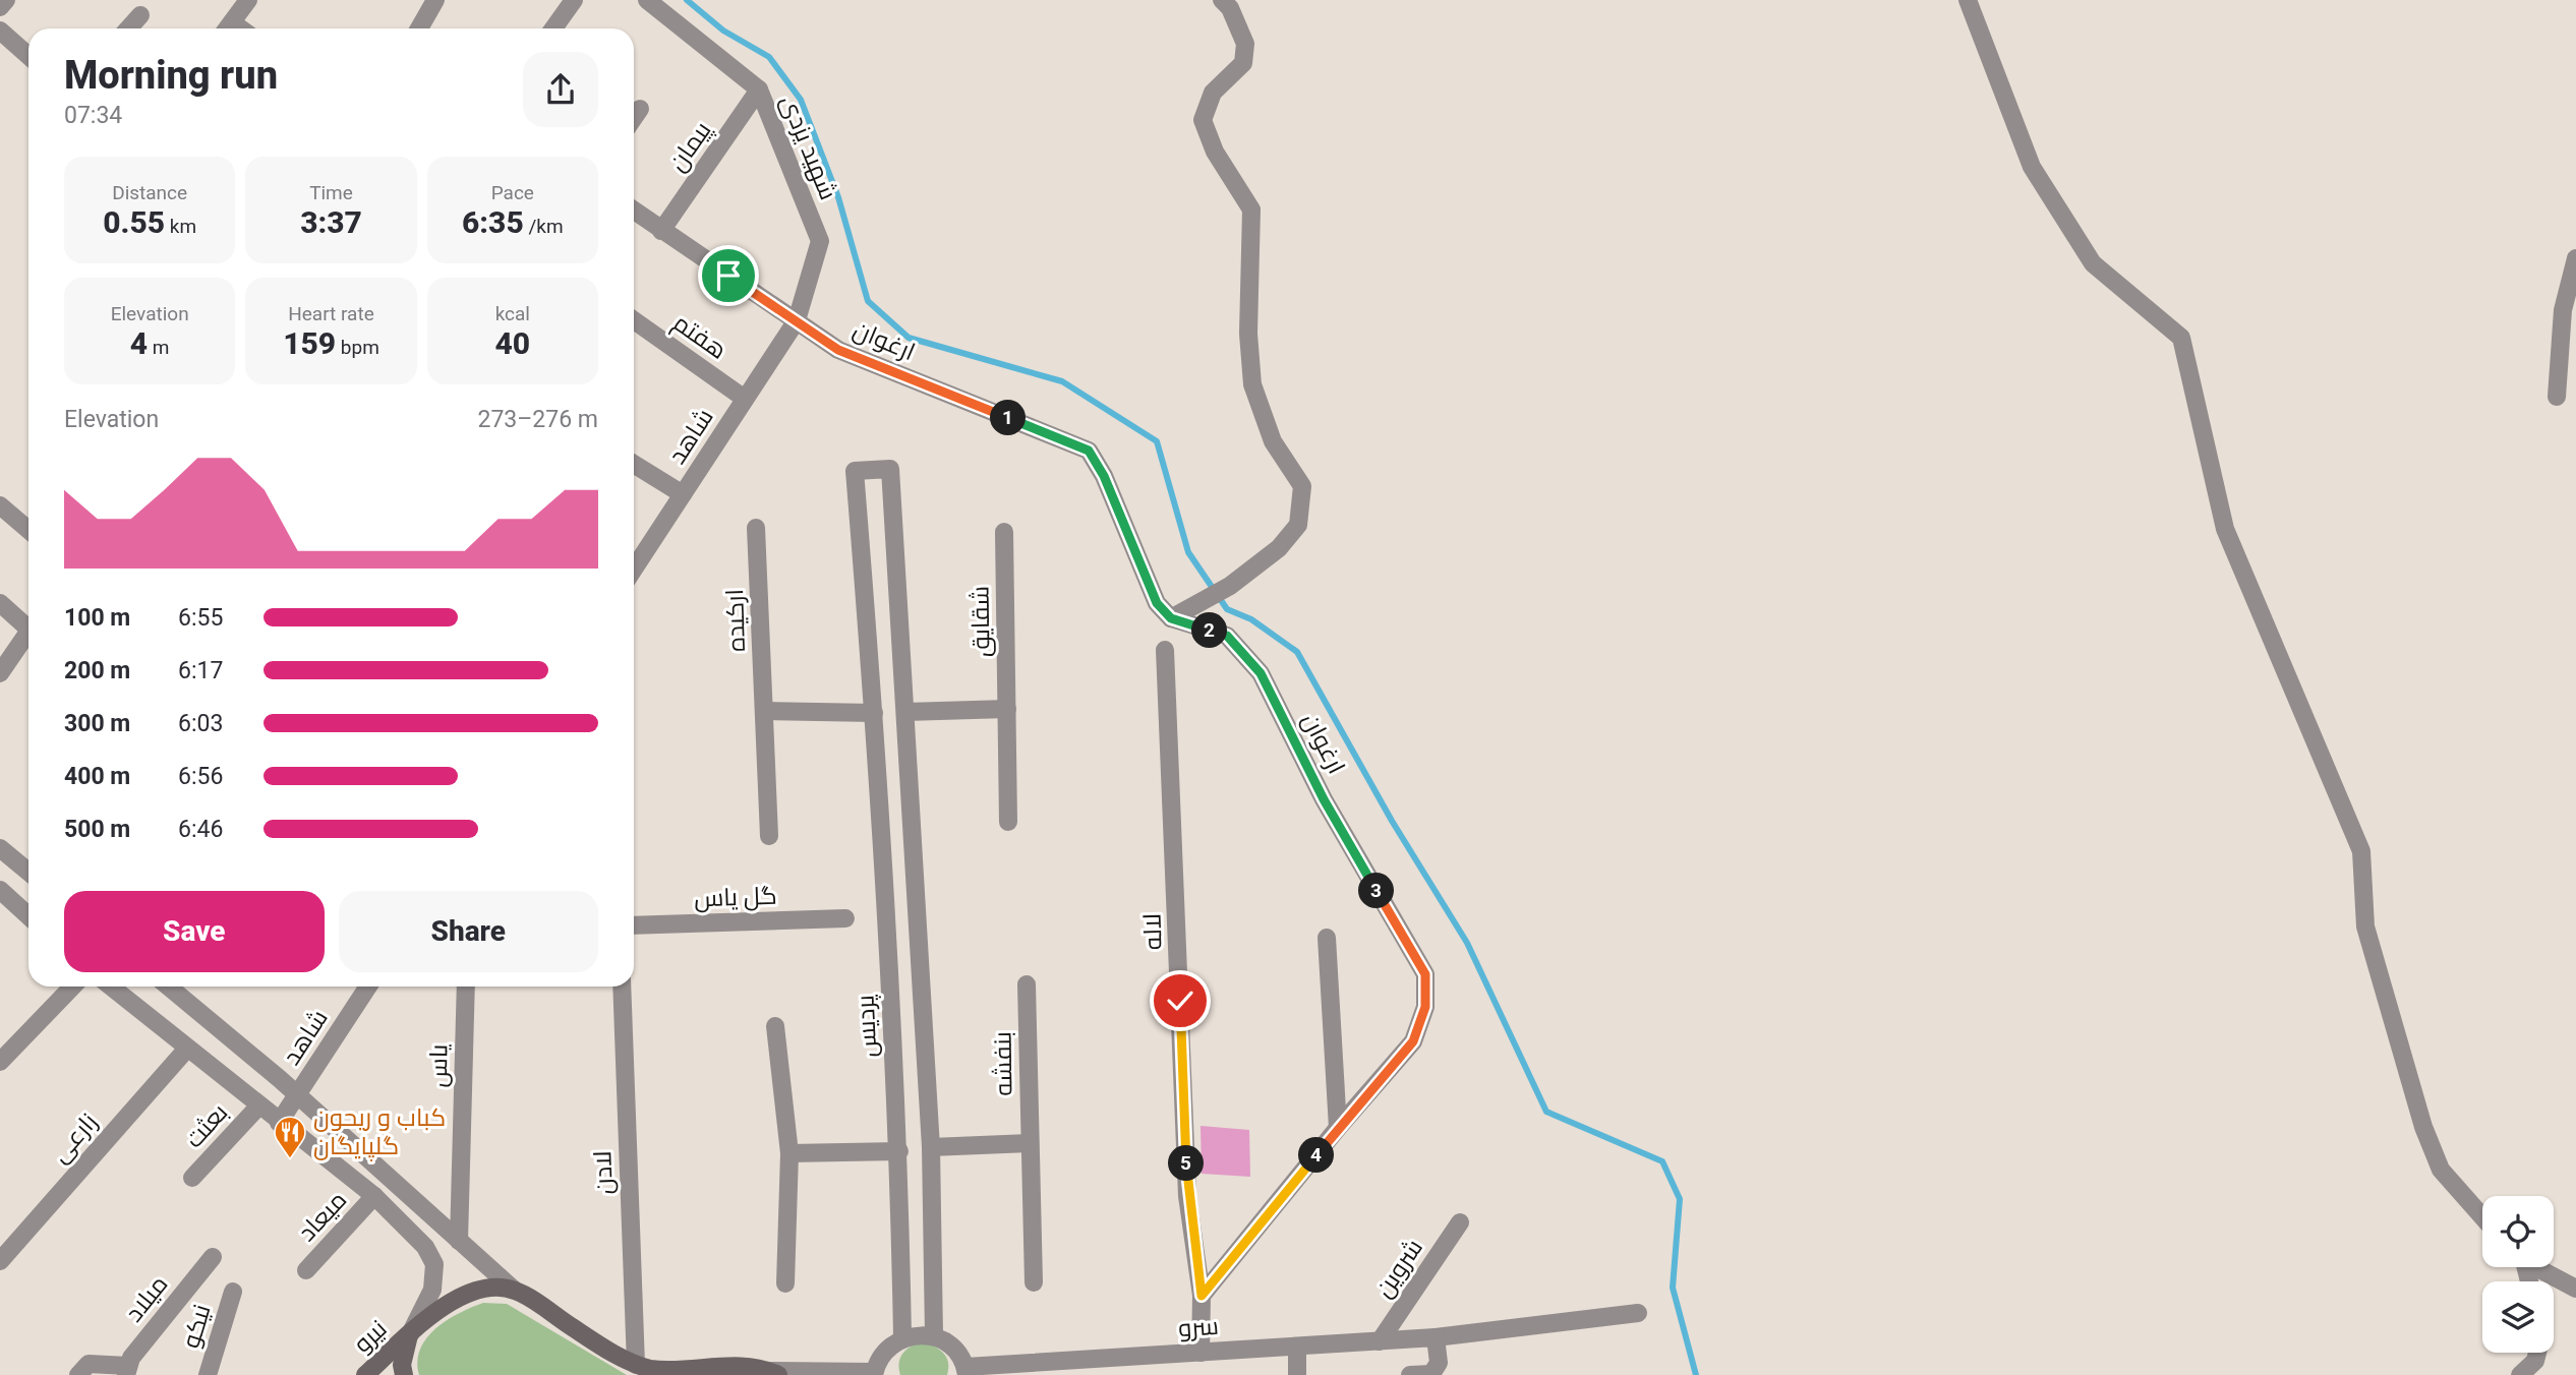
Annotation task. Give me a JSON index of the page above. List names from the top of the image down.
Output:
{
  "streets": {
    "main road": ["نیرو"],
    "street": [
      "پیمان",
      "شهید یزدی",
      "هفتم",
      "ارغوان",
      "شاهد",
      "ارکیده",
      "شقایق",
      "گل یاس",
      "لاله",
      "پردیس",
      "بنفشه",
      "یاس",
      "بعثت",
      "زارعی",
      "لادن",
      "میعاد",
      "شروین",
      "میلاد",
      "نیکو",
      "سرو"
    ]
  },
  "crossings": [
    ["پیمان", "شهید یزدی"],
    ["پیمان", "ارغوان"],
    ["شهید یزدی", "ارغوان"],
    ["شهید یزدی", "شاهد"],
    ["هفتم", "شاهد"],
    ["ارغوان", "شاهد"],
    ["ارغوان", "لاله"],
    ["شروین", "سرو"]
  ],
  "places": {
    "restaurant": ["کباب و ریحون گلپایگان"]
  },
  "page": {
    "heading": ["Morning run", "07:34"],
    "stats": [
      ["Distance", "0.55 km"],
      ["Time", "3:37"],
      ["Pace", "6:35 /km"],
      ["Elevation", "4 m"],
      ["Heart rate", "159 bpm"],
      ["kcal", "40"]
    ],
    "chart": ["Elevation", "273–276 m"],
    "pins": [
      "1",
      "2",
      "3",
      "4",
      "5"
    ],
    "list": [
      {
        "name": "100 m",
        "note": "6:55"
      },
      {
        "name": "200 m",
        "note": "6:17"
      },
      {
        "name": "300 m",
        "note": "6:03"
      },
      {
        "name": "400 m",
        "note": "6:56"
      },
      {
        "name": "500 m",
        "note": "6:46"
      }
    ],
    "buttons": ["Save", "Share"]
  }
}
